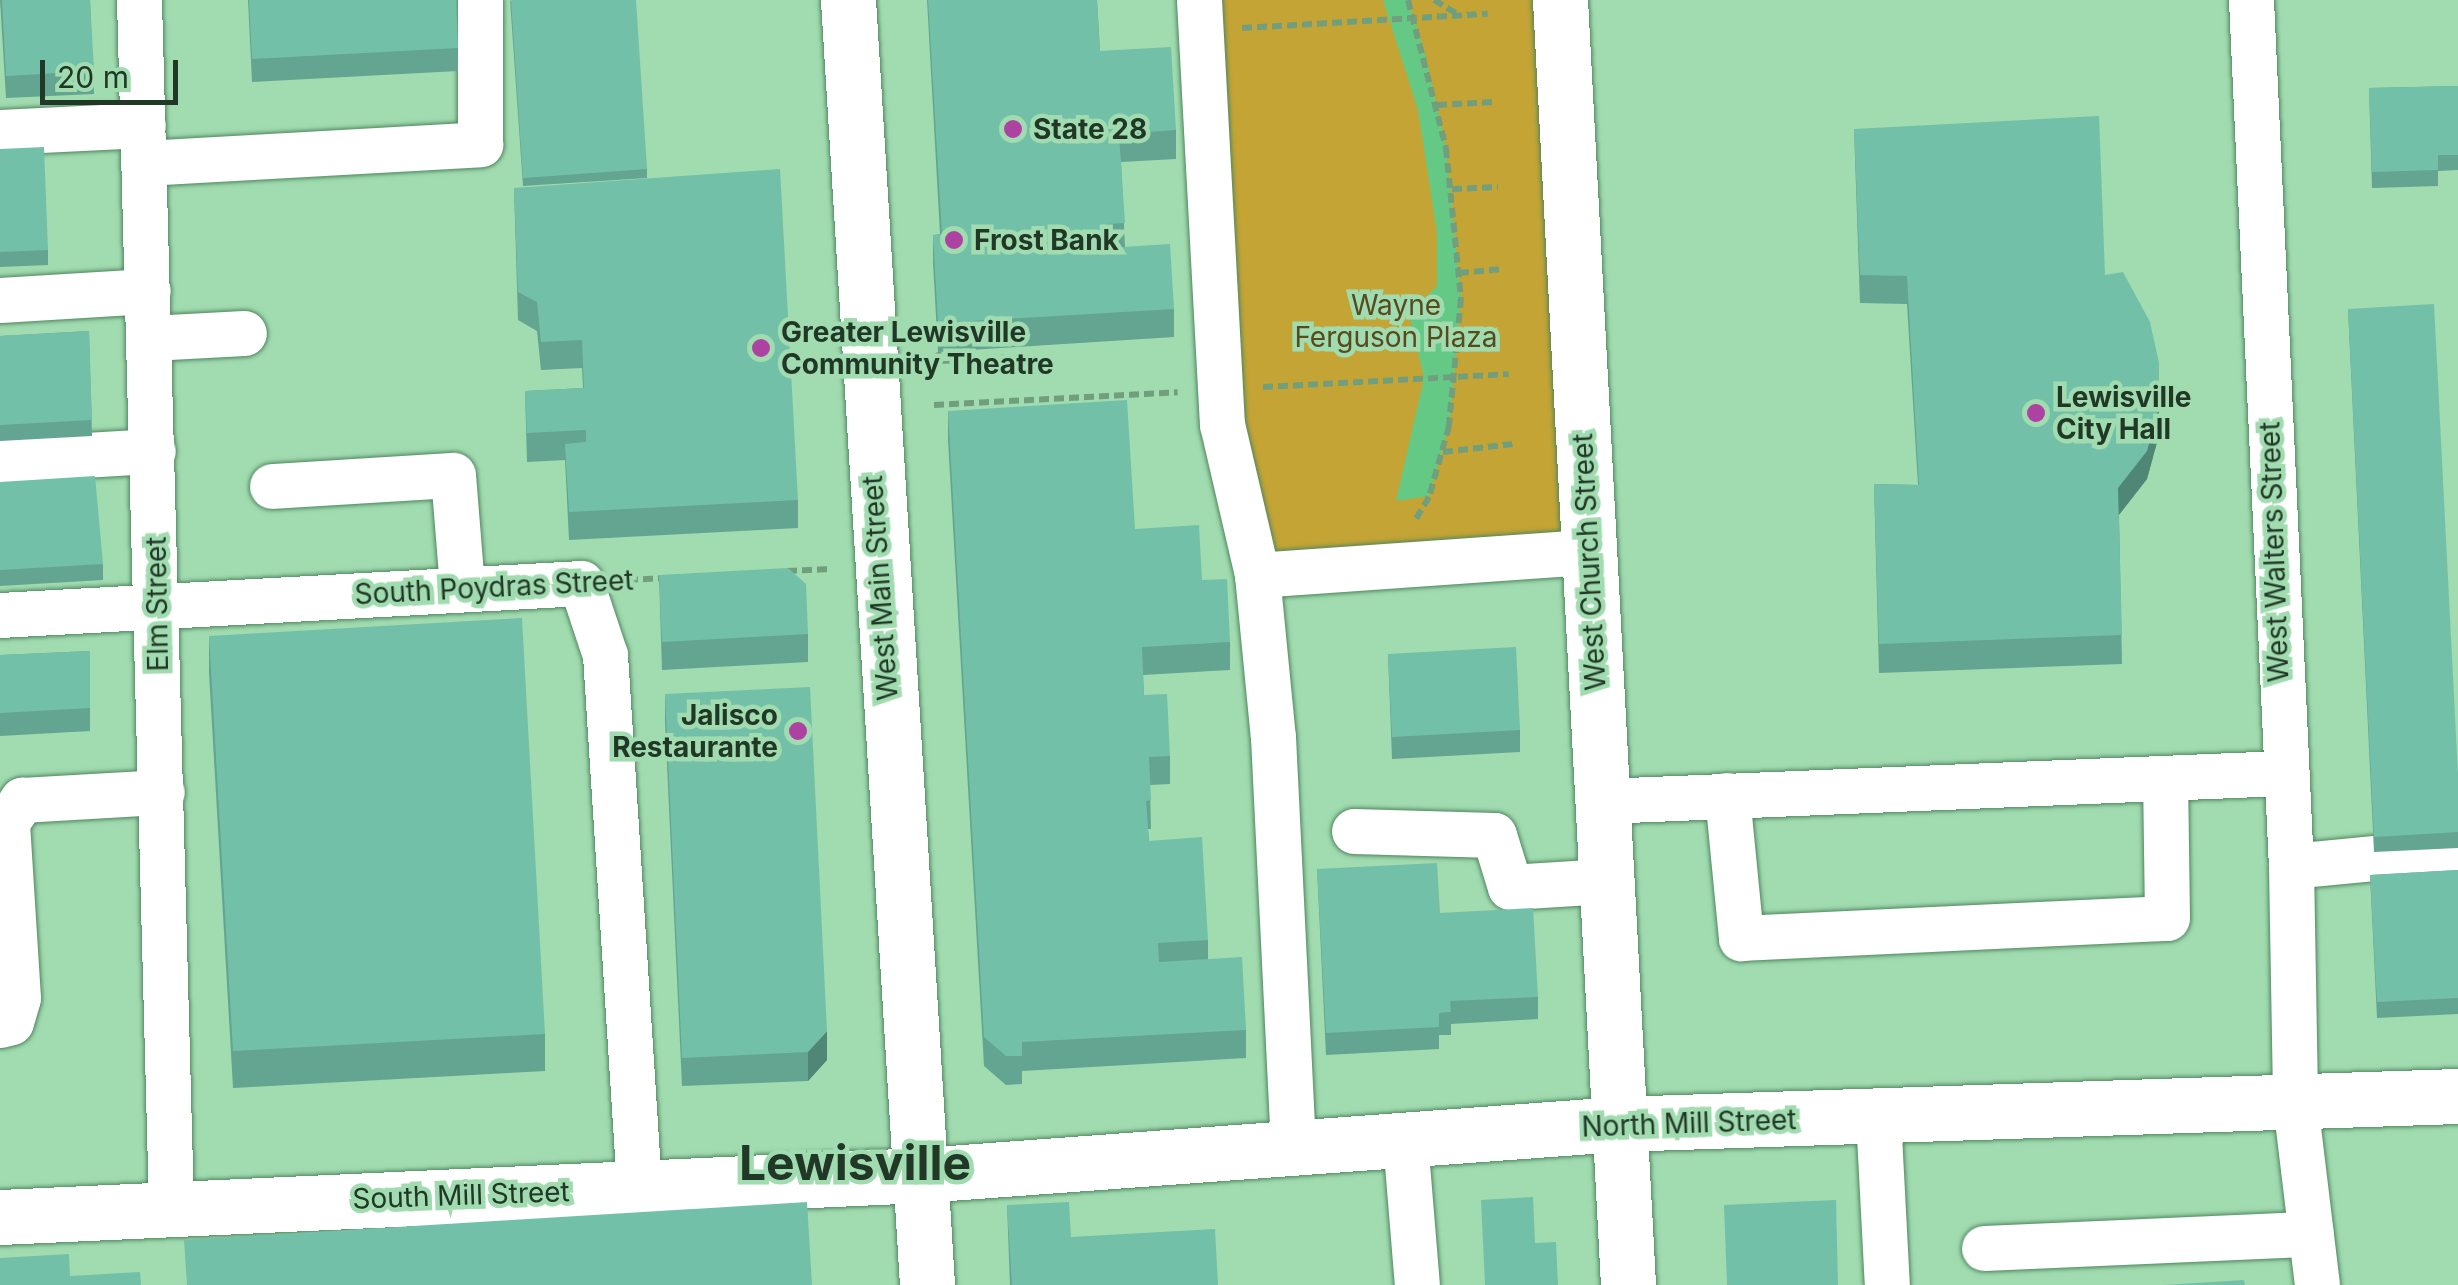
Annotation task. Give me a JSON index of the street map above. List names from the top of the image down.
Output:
{
  "streets": {
    "main road": [
      "West Church Street",
      "West Main Street",
      "North Mill Street",
      "South Mill Street"
    ],
    "street": ["West Walters Street", "South Poydras Street", "Elm Street"]
  },
  "crossings": [
    ["West Walters Street", "North Mill Street"],
    ["West Church Street", "North Mill Street"],
    ["South Poydras Street", "Elm Street"],
    ["West Main Street", "North Mill Street"],
    ["West Main Street", "South Mill Street"],
    ["Elm Street", "South Mill Street"],
    ["North Mill Street", "South Mill Street"]
  ],
  "districts": ["Lewisville"],
  "parks": ["Wayne Ferguson Plaza"],
  "places": [
    "State 28",
    "Frost Bank",
    "Greater Lewisville Community Theatre",
    "Lewisville City Hall",
    "Jalisco Restaurante"
  ],
  "scale_bar": "20 m"
}
